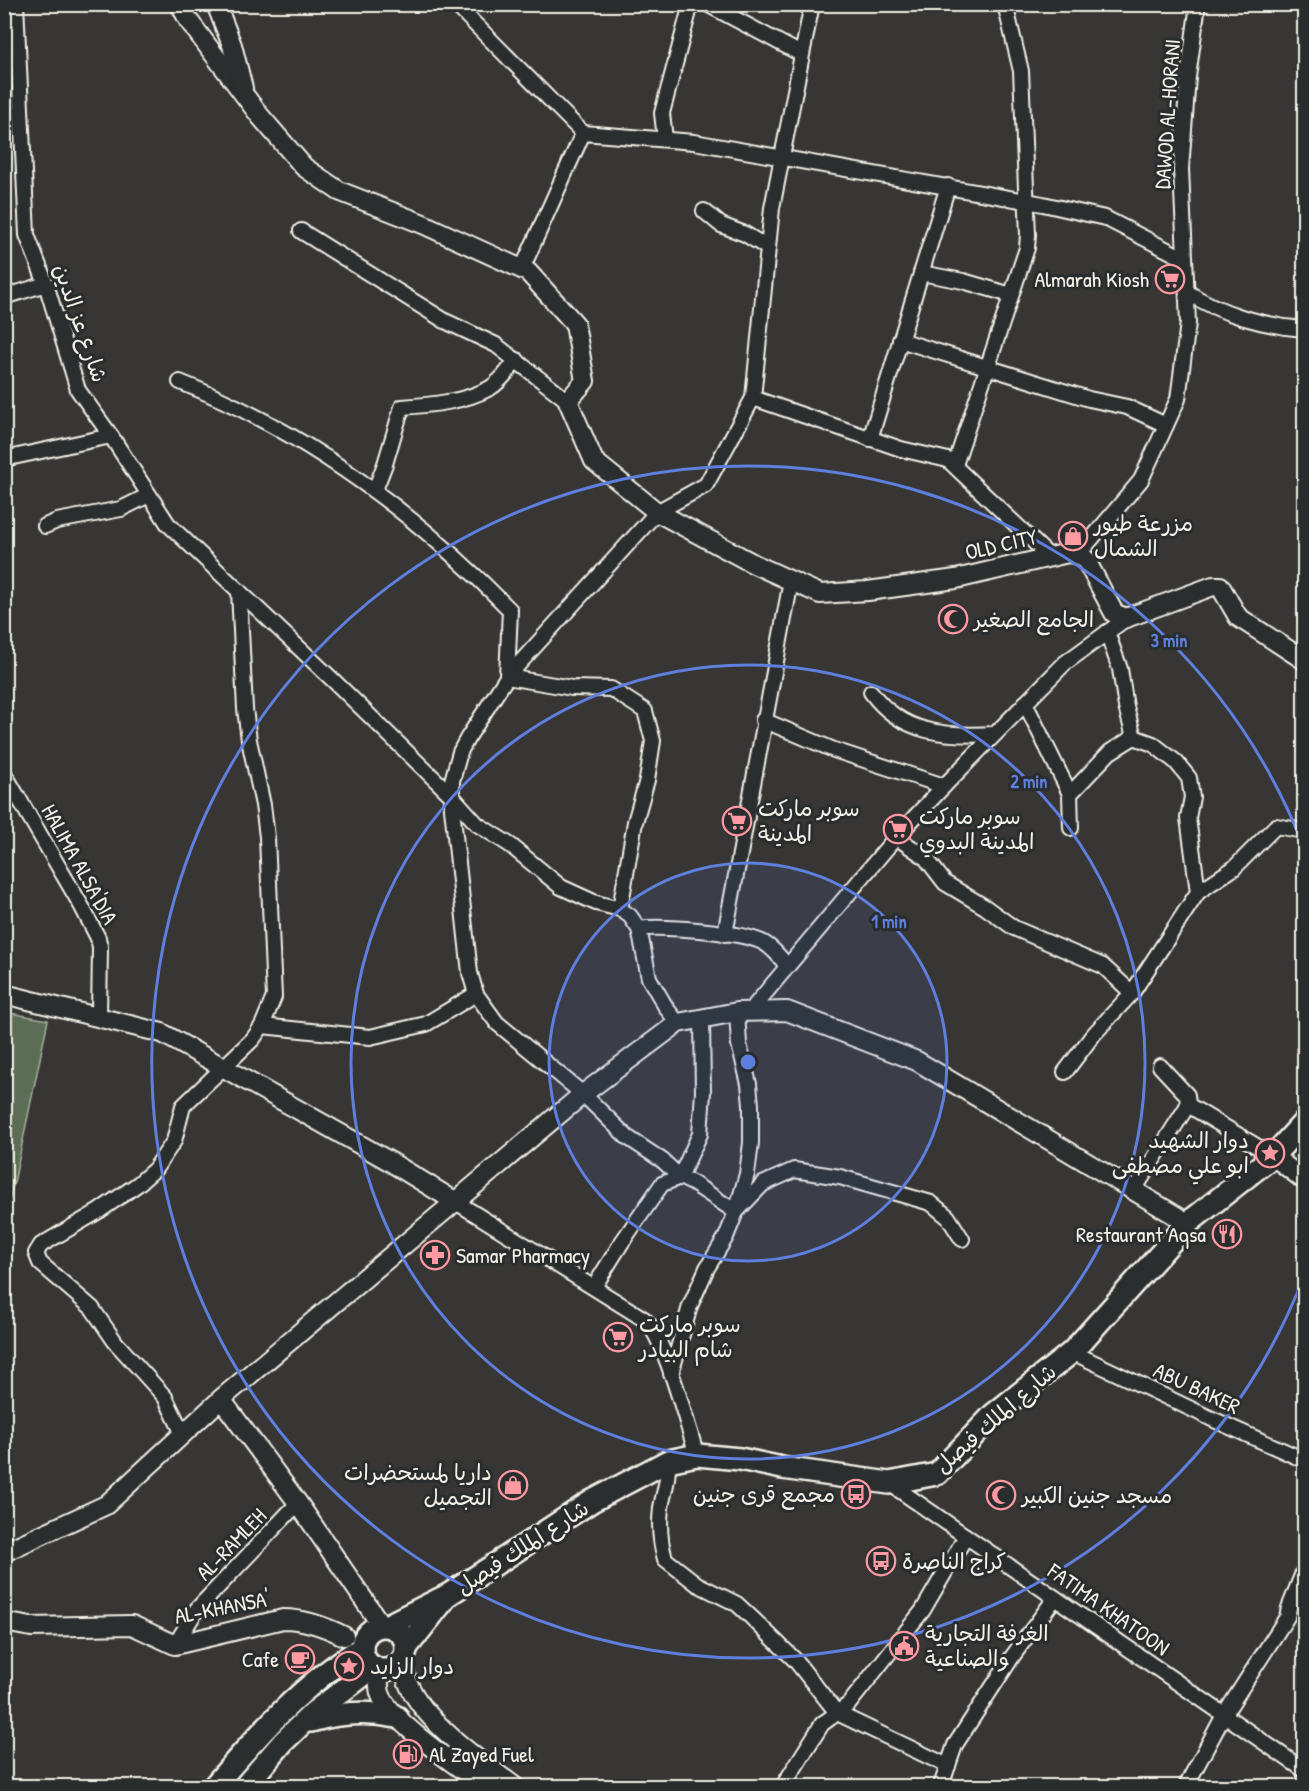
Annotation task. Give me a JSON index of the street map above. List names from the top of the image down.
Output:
{
  "streets": {
    "main road": ["شارع الملك فيصل"],
    "street": [
      "DAWOD AL-HORANI",
      "شارع عز الدين",
      "OLD CITY",
      "HALIMA ALSA'DIA",
      "ABU BAKER",
      "AL-RAMLEH",
      "AL-KHANSA'",
      "FATIMA KHATOON"
    ]
  },
  "crossings": [
    ["DAWOD AL-HORANI", "OLD CITY"],
    ["ABU BAKER", "شارع الملك فيصل"],
    ["شارع الملك فيصل", "FATIMA KHATOON"],
    ["AL-RAMLEH", "AL-KHANSA'"]
  ],
  "places": {
    "supermarket": [
      "Almarah Kiosh",
      "سوبر ماركت المدينة",
      "سوبر ماركت المدينة البدوي",
      "سوبر ماركت شام البيادر"
    ],
    "shop": ["مزرعة طيور الشمال", "داريا لمستحضرات التجميل"],
    "mosque": ["الجامع الصغير", "مسجد جنين الكبير"],
    "place": ["دوار الشهيد ابو علي مصطفى", "دوار الزايد"],
    "restaurant": ["Restaurant Aqsa"],
    "pharmacy": ["Samar Pharmacy"],
    "bus stop": ["مجمع قرى جنين", "كراج الناصرة"],
    "public building": ["الغرفة التجارية والصناعية"],
    "cafe": ["Cafe"],
    "fuel station": ["Al Zayed Fuel"]
  },
  "rings": ["3 min", "2 min", "1 min"]
}
